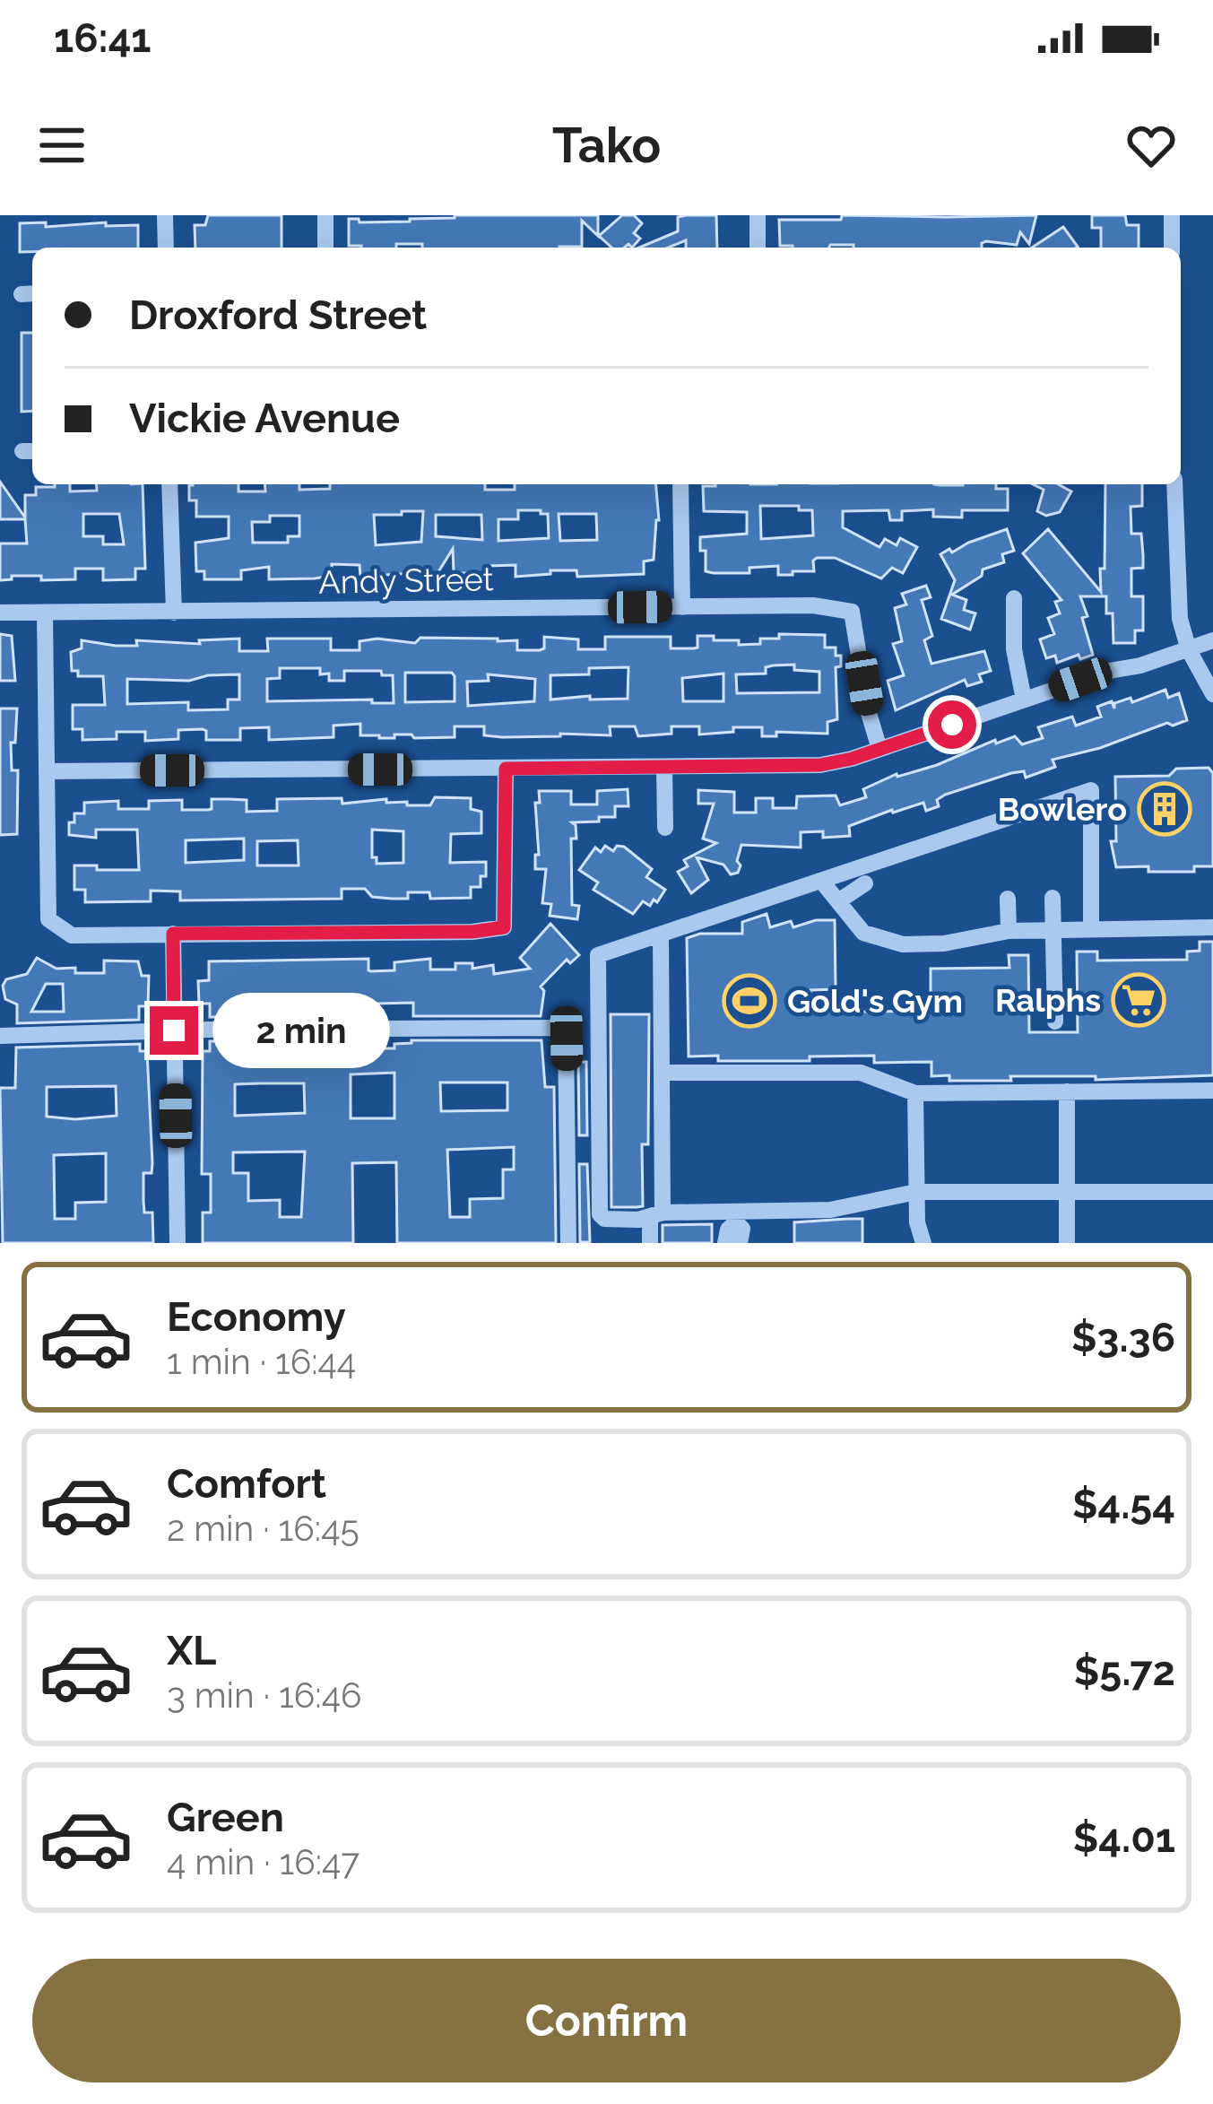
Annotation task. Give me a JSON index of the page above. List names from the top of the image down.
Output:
{
  "streets": {
    "street": ["Andy Street"]
  },
  "places": {
    "building": ["Bowlero"],
    "supermarket": ["Ralphs"],
    "sports": ["Gold's Gym"]
  },
  "page": {
    "status": "16:41",
    "header": "Tako",
    "banner": ["Droxford Street", "Vickie Avenue"],
    "bubble": "2 min",
    "list": [
      {
        "name": "Economy",
        "note": "1 min · 16:44",
        "value": "$3.36"
      },
      {
        "name": "Comfort",
        "note": "2 min · 16:45",
        "value": "$4.54"
      },
      {
        "name": "XL",
        "note": "3 min · 16:46",
        "value": "$5.72"
      },
      {
        "name": "Green",
        "note": "4 min · 16:47",
        "value": "$4.01"
      }
    ],
    "buttons": "Confirm"
  }
}
